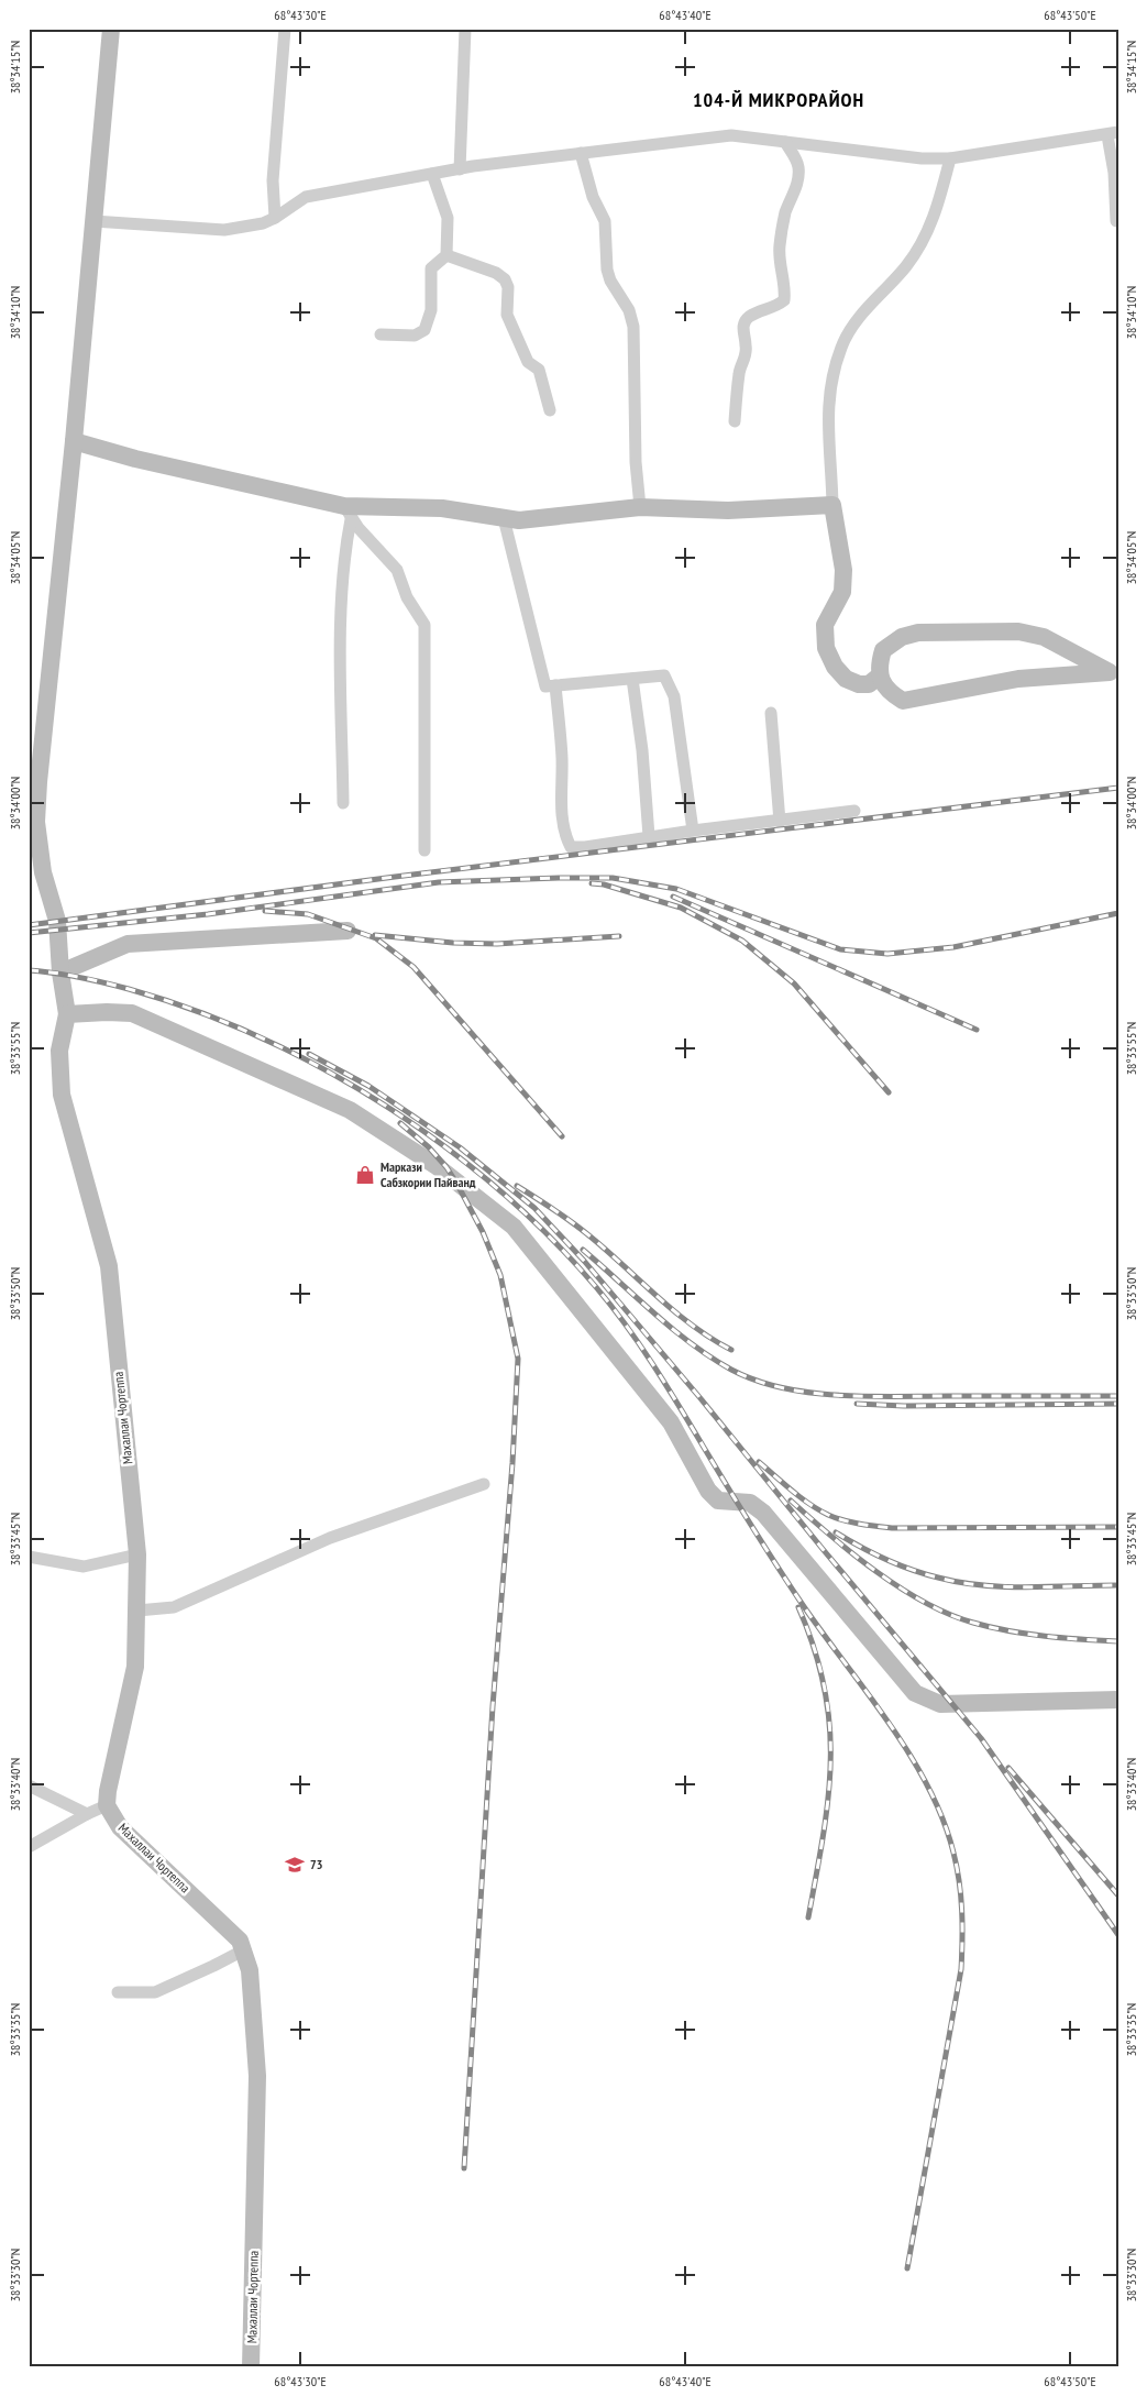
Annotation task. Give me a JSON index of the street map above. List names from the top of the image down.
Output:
{
  "streets": {
    "street": ["Махаллаи Чортеппа"]
  },
  "districts": ["104-Й МИКРОРАЙОН"],
  "places": {
    "shop": ["Маркази Сабзкории Пайванд"],
    "school or university": ["73"]
  },
  "coordinates": [
    "68°43'30\"E",
    "68°43'40\"E",
    "68°43'50\"E",
    "38°34'15\"N",
    "38°34'10\"N",
    "38°34'05\"N",
    "38°34'00\"N",
    "38°33'55\"N",
    "38°33'50\"N",
    "38°33'45\"N",
    "38°33'40\"N",
    "38°33'35\"N",
    "38°33'30\"N"
  ]
}
